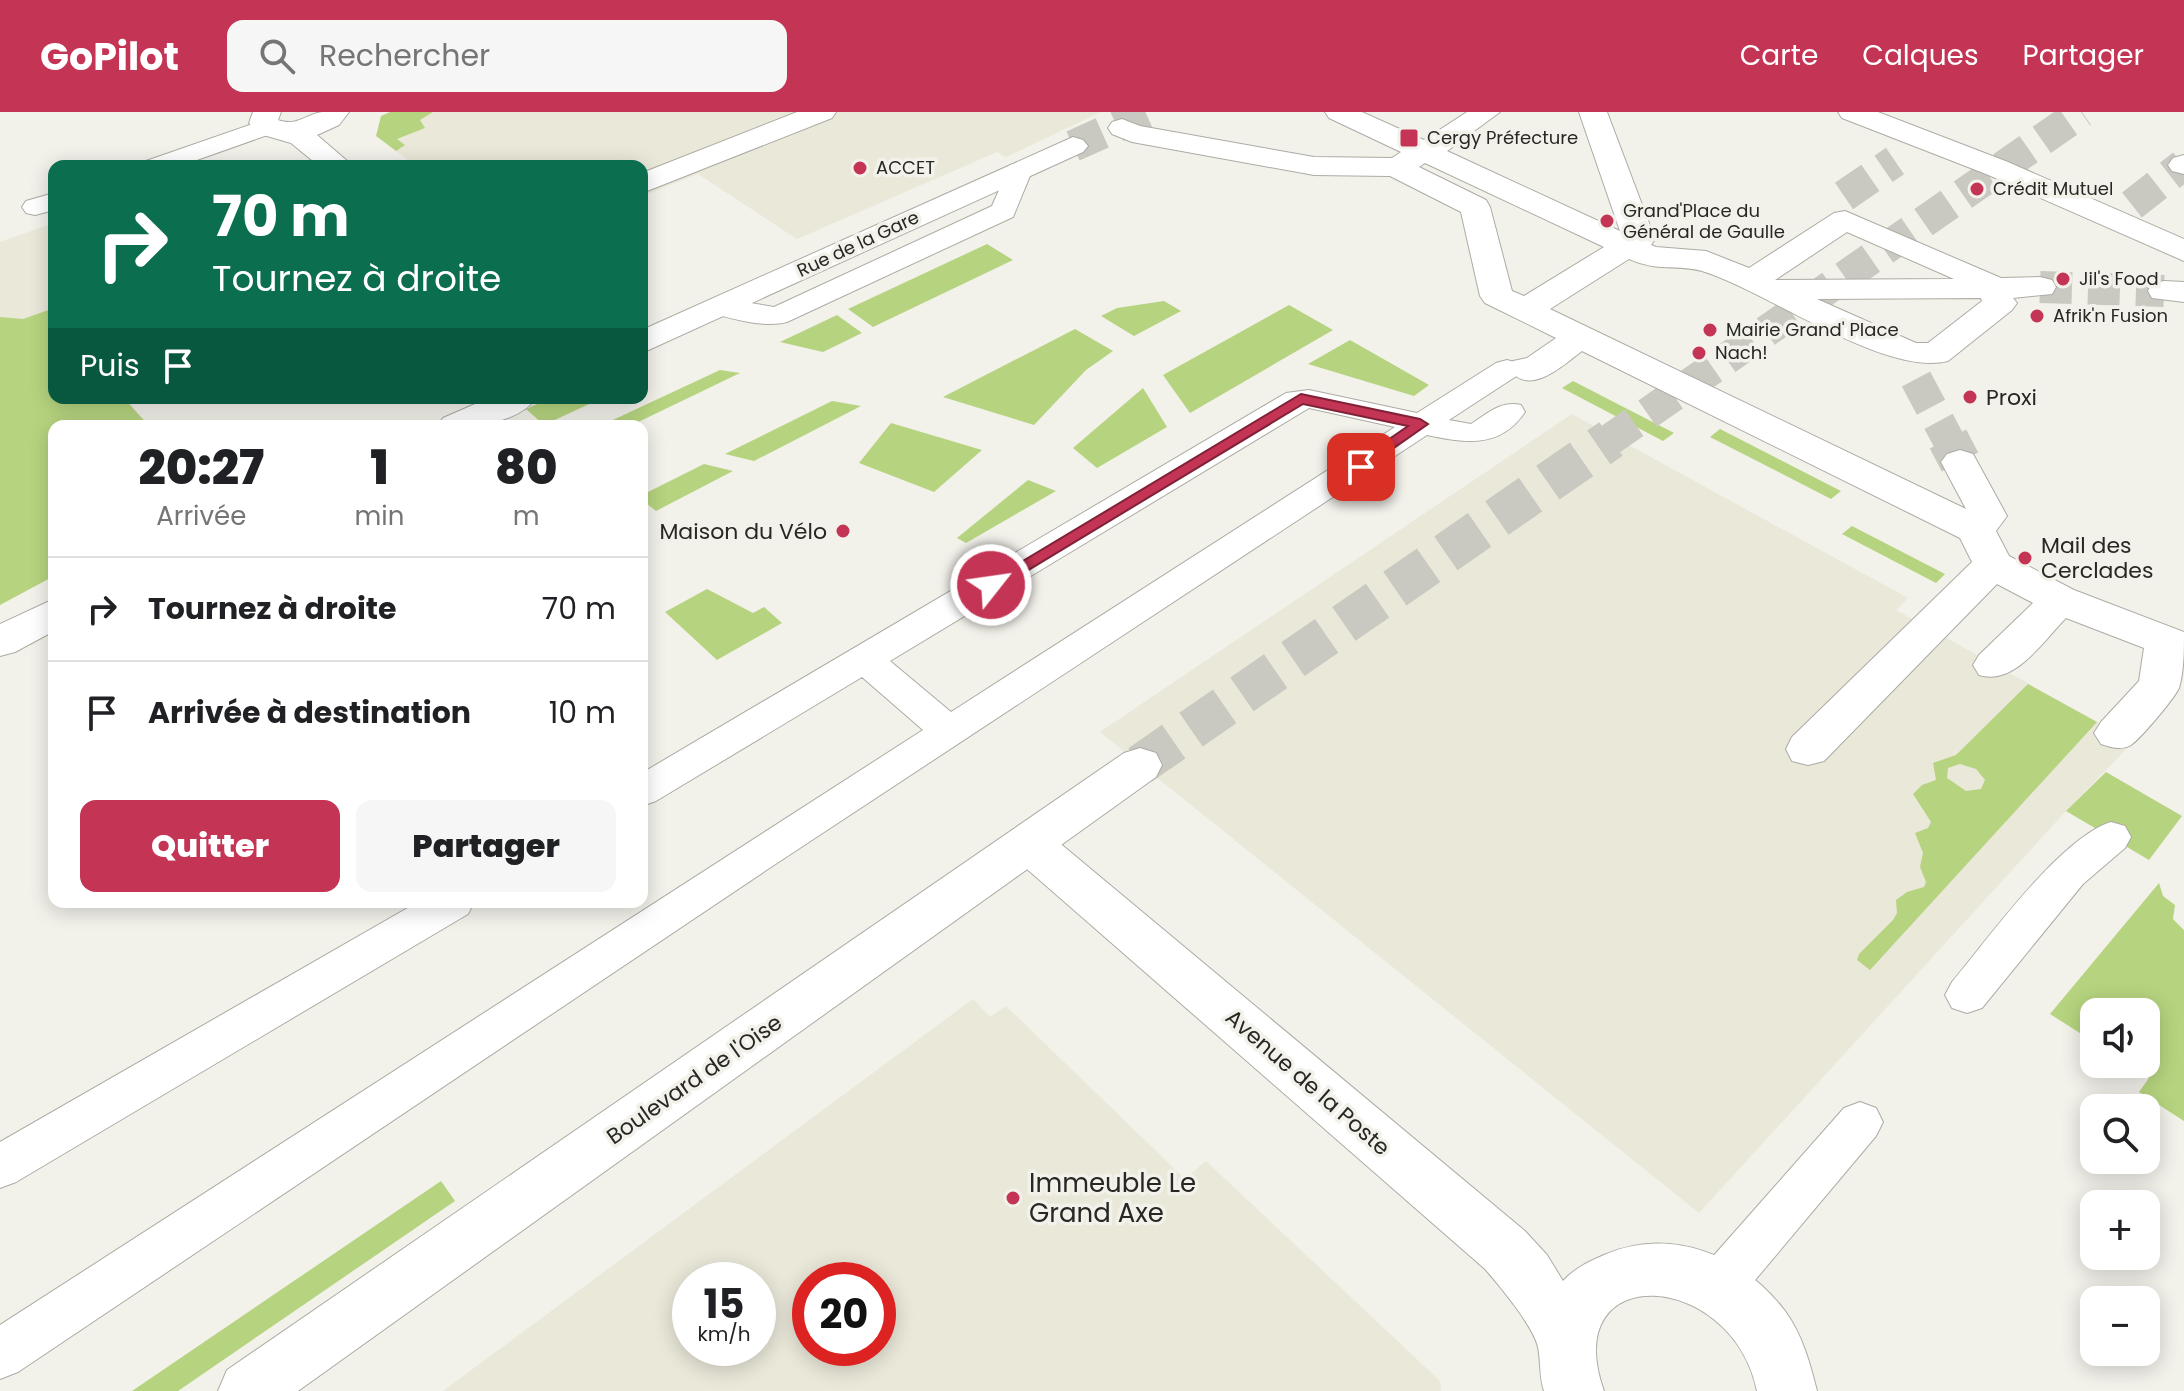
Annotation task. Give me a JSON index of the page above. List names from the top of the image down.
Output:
{
  "streets": {
    "street": ["Rue de la Gare", "Boulevard de l'Oise", "Avenue de la Poste"]
  },
  "crossings": [
    ["Boulevard de l'Oise", "Avenue de la Poste"]
  ],
  "places": {
    "transit": ["Cergy Préfecture"],
    "other": [
      "ACCET",
      "Crédit Mutuel",
      "Grand'Place du Général de Gaulle",
      "Jil's Food",
      "Afrik'n Fusion",
      "Mairie Grand' Place",
      "Nach!",
      "Proxi",
      "Maison du Vélo",
      "Mail des Cerclades",
      "Immeuble Le Grand Axe"
    ]
  },
  "page": {
    "header": "GoPilot",
    "search": "Rechercher",
    "nav": ["Carte", "Calques", "Partager"],
    "turn": ["70 m", "Tournez à droite"],
    "then": "Puis",
    "eta": [
      "20:27",
      "Arrivée",
      "1",
      "min",
      "80",
      "m"
    ],
    "list": [
      {
        "name": "Tournez à droite",
        "value": "70 m"
      },
      {
        "name": "Arrivée à destination",
        "value": "10 m"
      }
    ],
    "buttons": ["Quitter", "Partager"],
    "map_buttons": ["+", "−"],
    "speed": "15 km/h",
    "limit": "20"
  }
}
